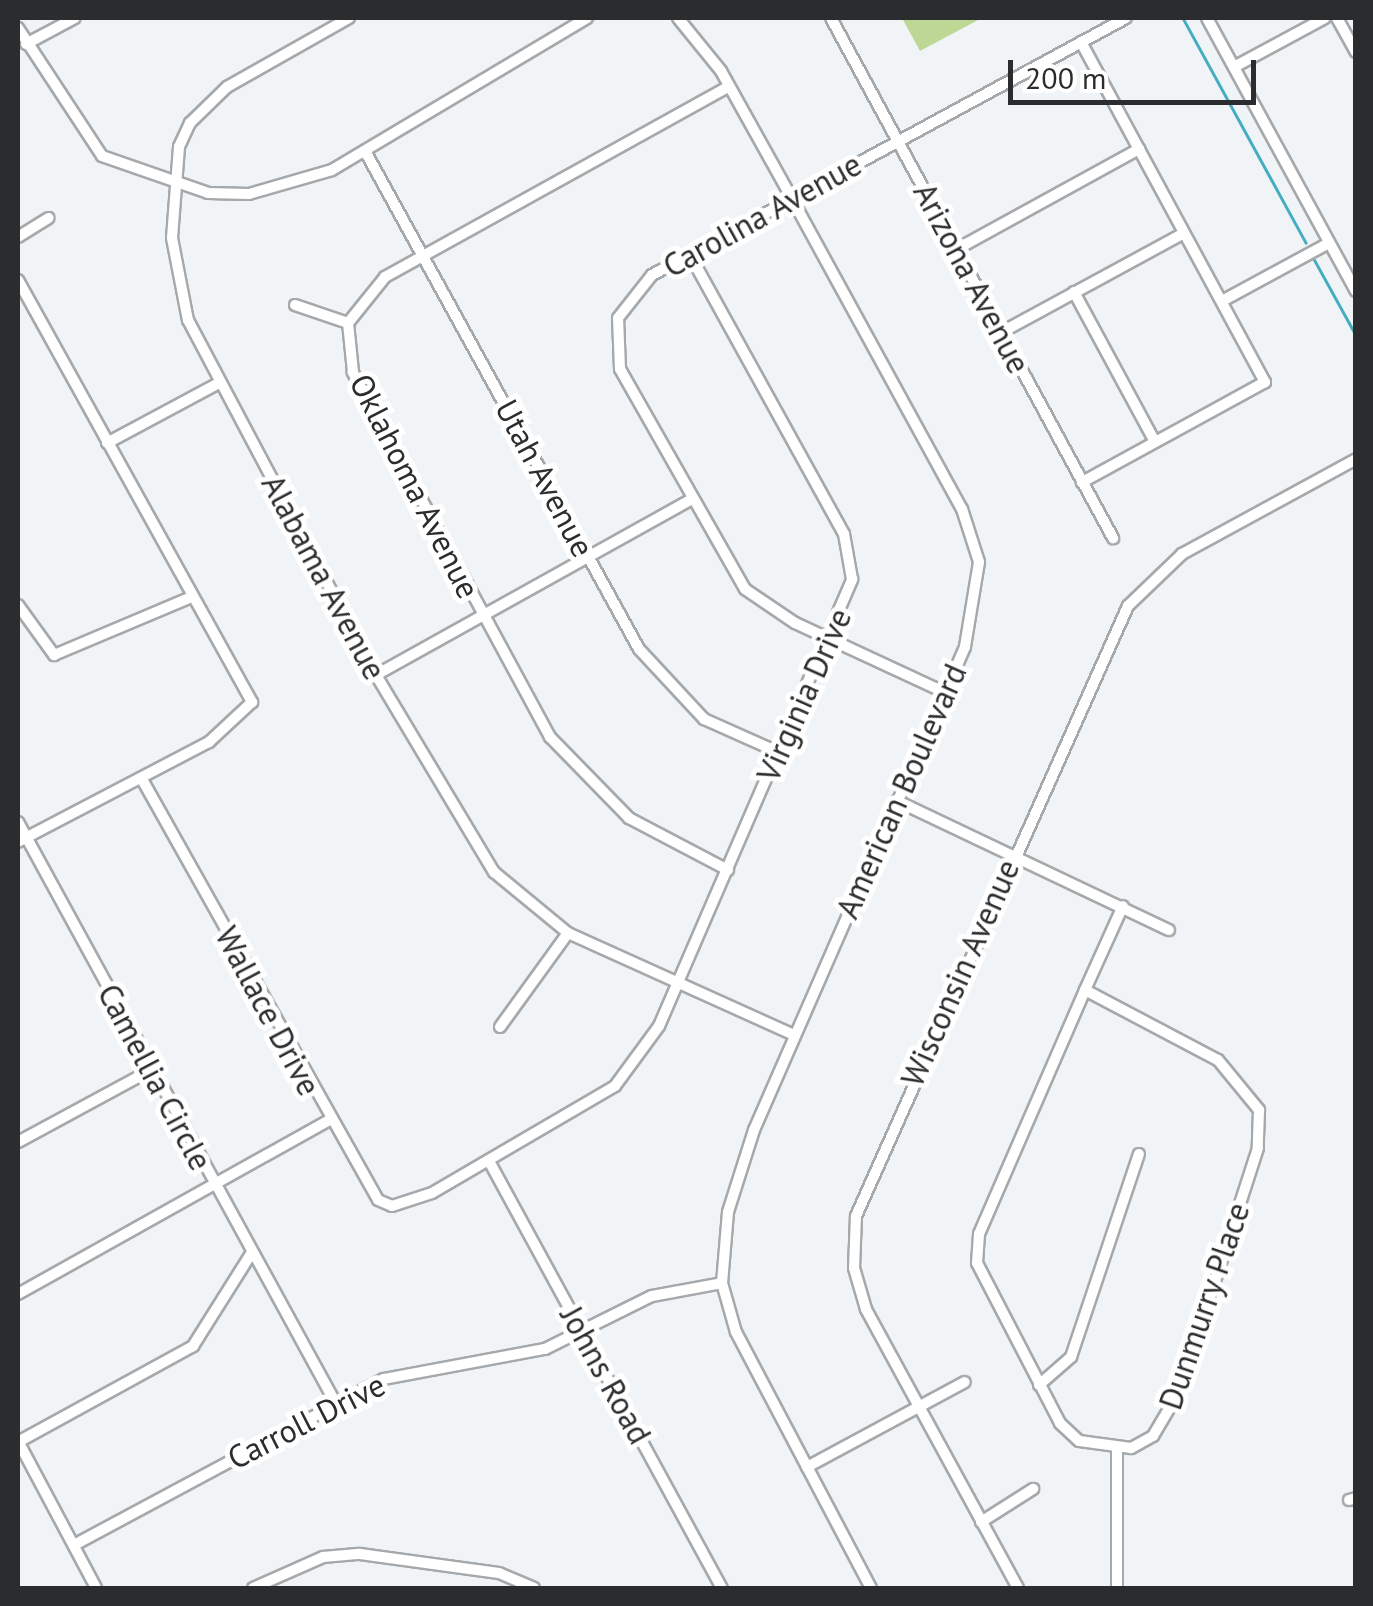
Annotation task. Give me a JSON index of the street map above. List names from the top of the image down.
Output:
{
  "streets": {
    "street": [
      "Carolina Avenue",
      "Arizona Avenue",
      "Utah Avenue",
      "Oklahoma Avenue",
      "Alabama Avenue",
      "Virginia Drive",
      "American Boulevard",
      "Wisconsin Avenue",
      "Wallace Drive",
      "Camellia Circle",
      "Dunmurry Place",
      "Johns Road",
      "Carroll Drive"
    ]
  },
  "crossings": [
    ["Carolina Avenue", "Arizona Avenue"],
    ["Carolina Avenue", "Virginia Drive"],
    ["Carolina Avenue", "American Boulevard"],
    ["Utah Avenue", "Virginia Drive"],
    ["Oklahoma Avenue", "Virginia Drive"],
    ["Alabama Avenue", "Virginia Drive"],
    ["Alabama Avenue", "American Boulevard"],
    ["Virginia Drive", "Wallace Drive"],
    ["Virginia Drive", "Johns Road"],
    ["American Boulevard", "Carroll Drive"],
    ["Wallace Drive", "Camellia Circle"],
    ["Johns Road", "Carroll Drive"]
  ],
  "scale_bar": "200 m"
}
